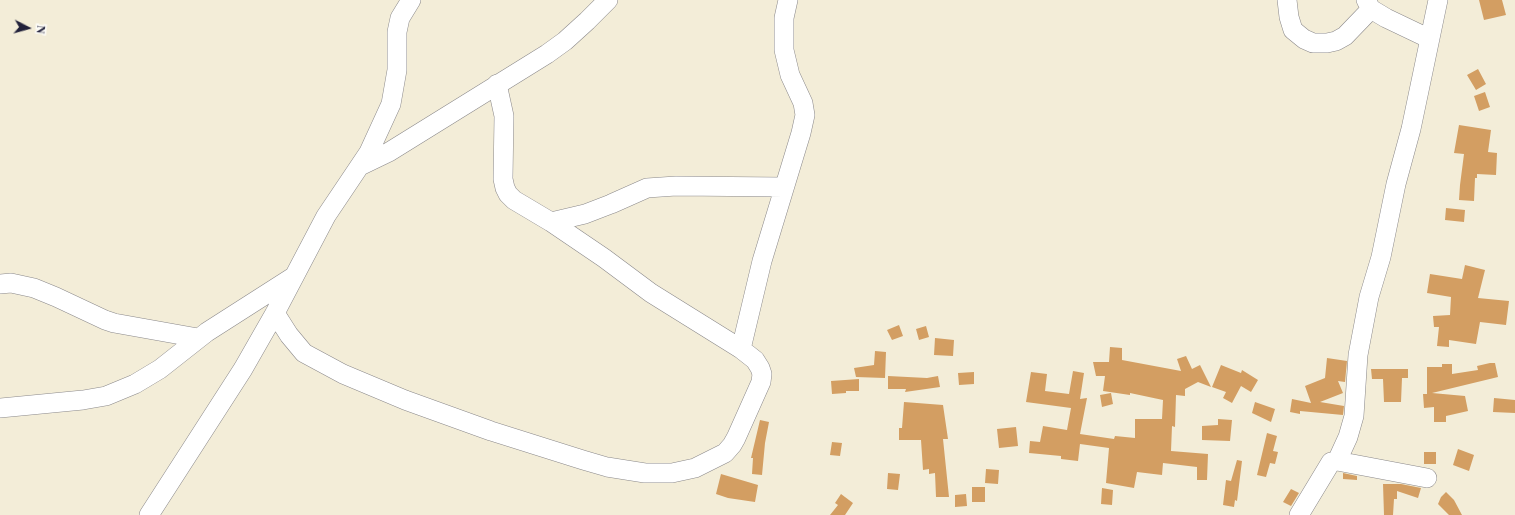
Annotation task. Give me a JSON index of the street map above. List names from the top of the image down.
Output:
{
  "north": "right"
}
